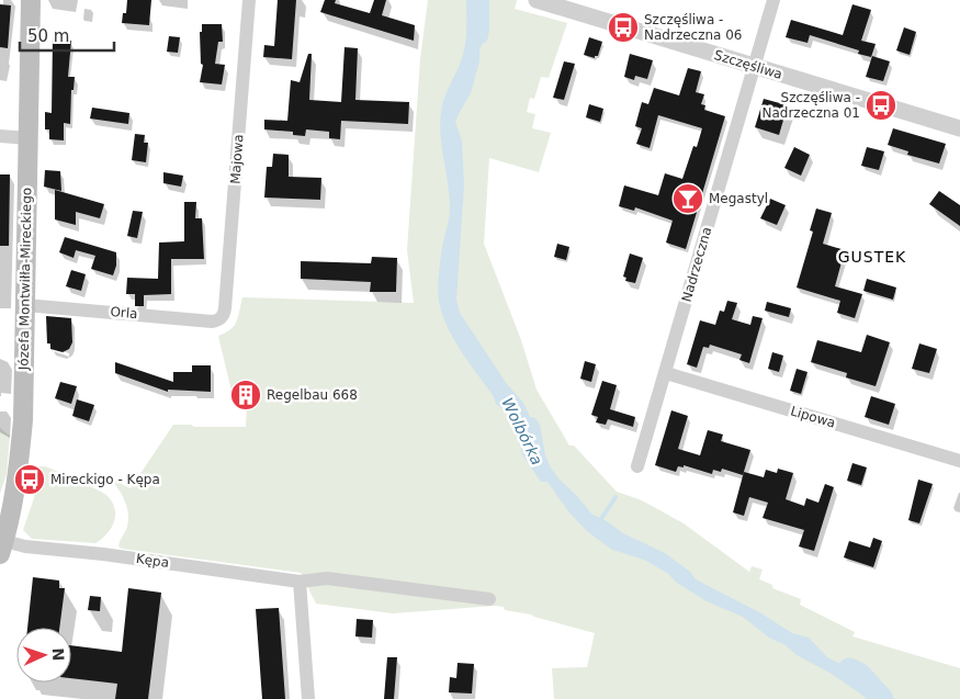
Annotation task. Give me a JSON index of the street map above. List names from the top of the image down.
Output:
{
  "streets": {
    "main road": ["Józefa Montwiłła-Mireckiego"],
    "street": [
      "Szczęśliwa",
      "Majowa",
      "Nadrzeczna",
      "Orla",
      "Lipowa",
      "Kępa"
    ]
  },
  "crossings": [
    ["Szczęśliwa", "Nadrzeczna"],
    ["Majowa", "Orla"],
    ["Nadrzeczna", "Lipowa"],
    ["Józefa Montwiłła-Mireckiego", "Orla"],
    ["Józefa Montwiłła-Mireckiego", "Kępa"]
  ],
  "districts": ["GUSTEK"],
  "water": ["Wolbórka"],
  "places": {
    "bus stop": ["Szczęśliwa - Nadrzeczna 06", "Szczęśliwa - Nadrzeczna 01", "Mireckigo - Kępa"],
    "bar": ["Megastyl"],
    "building": ["Regelbau 668"]
  },
  "scale_bar": "50 m",
  "north": "right"
}
